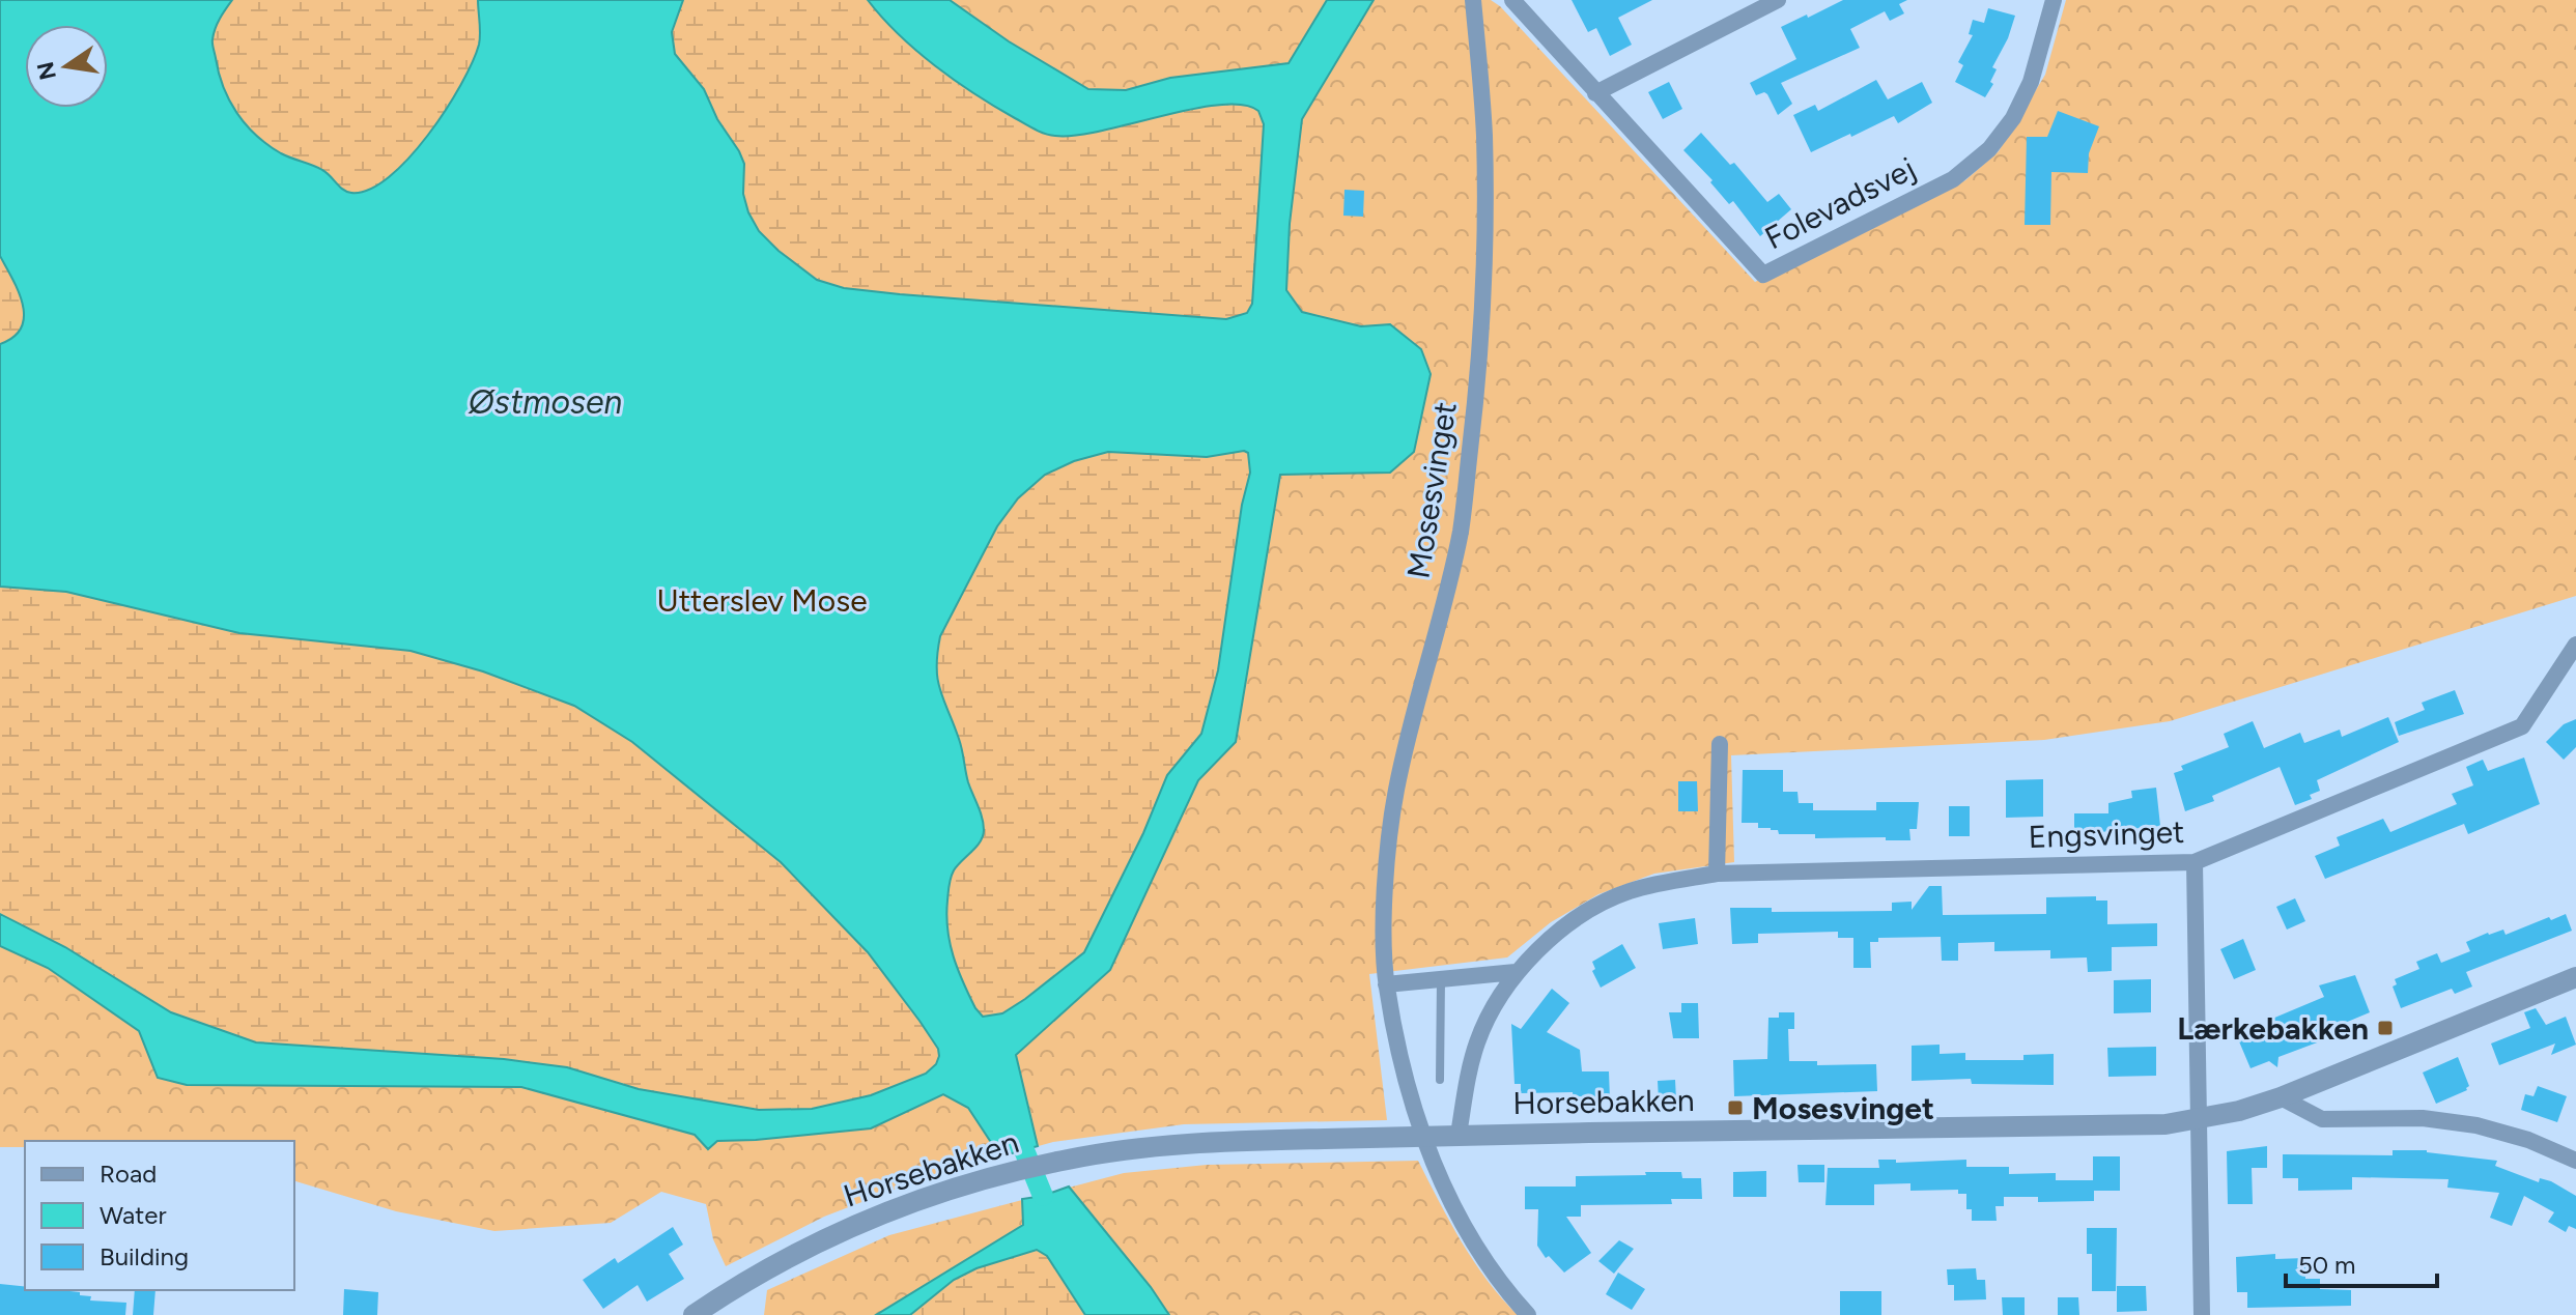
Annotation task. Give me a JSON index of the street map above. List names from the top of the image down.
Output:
{
  "streets": {
    "street": [
      "Folevadsvej",
      "Mosesvinget",
      "Engsvinget",
      "Horsebakken"
    ]
  },
  "crossings": [
    ["Mosesvinget", "Horsebakken"],
    ["Engsvinget", "Horsebakken"]
  ],
  "water": ["Østmosen"],
  "parks": ["Utterslev Mose"],
  "places": {
    "transit": ["Lærkebakken", "Mosesvinget"]
  },
  "legend": ["Road", "Water", "Building"],
  "scale_bar": "50 m",
  "north": "left"
}
